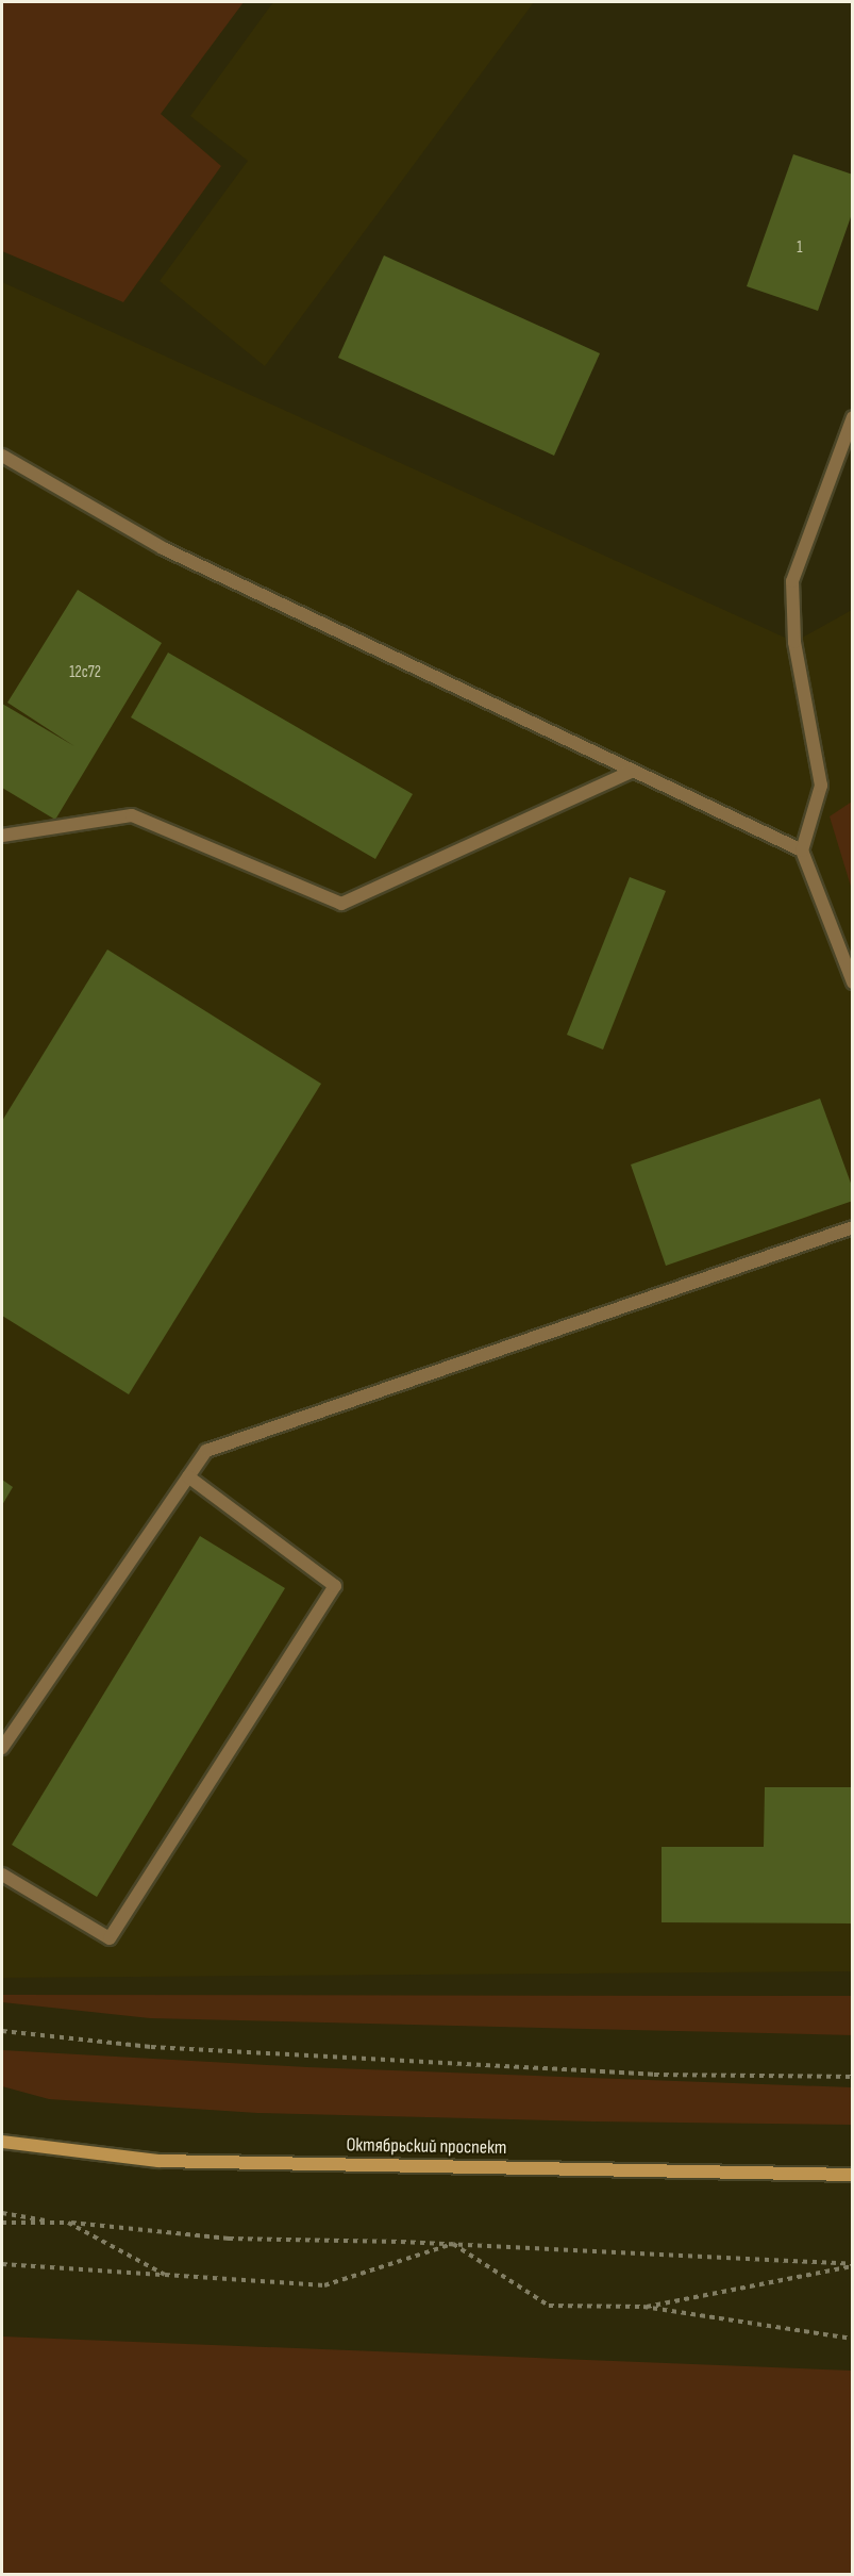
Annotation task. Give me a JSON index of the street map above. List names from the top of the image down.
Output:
{
  "streets": {
    "main road": ["Октябрьский проспект"]
  },
  "house_numbers": ["1", "12с72"]
}
